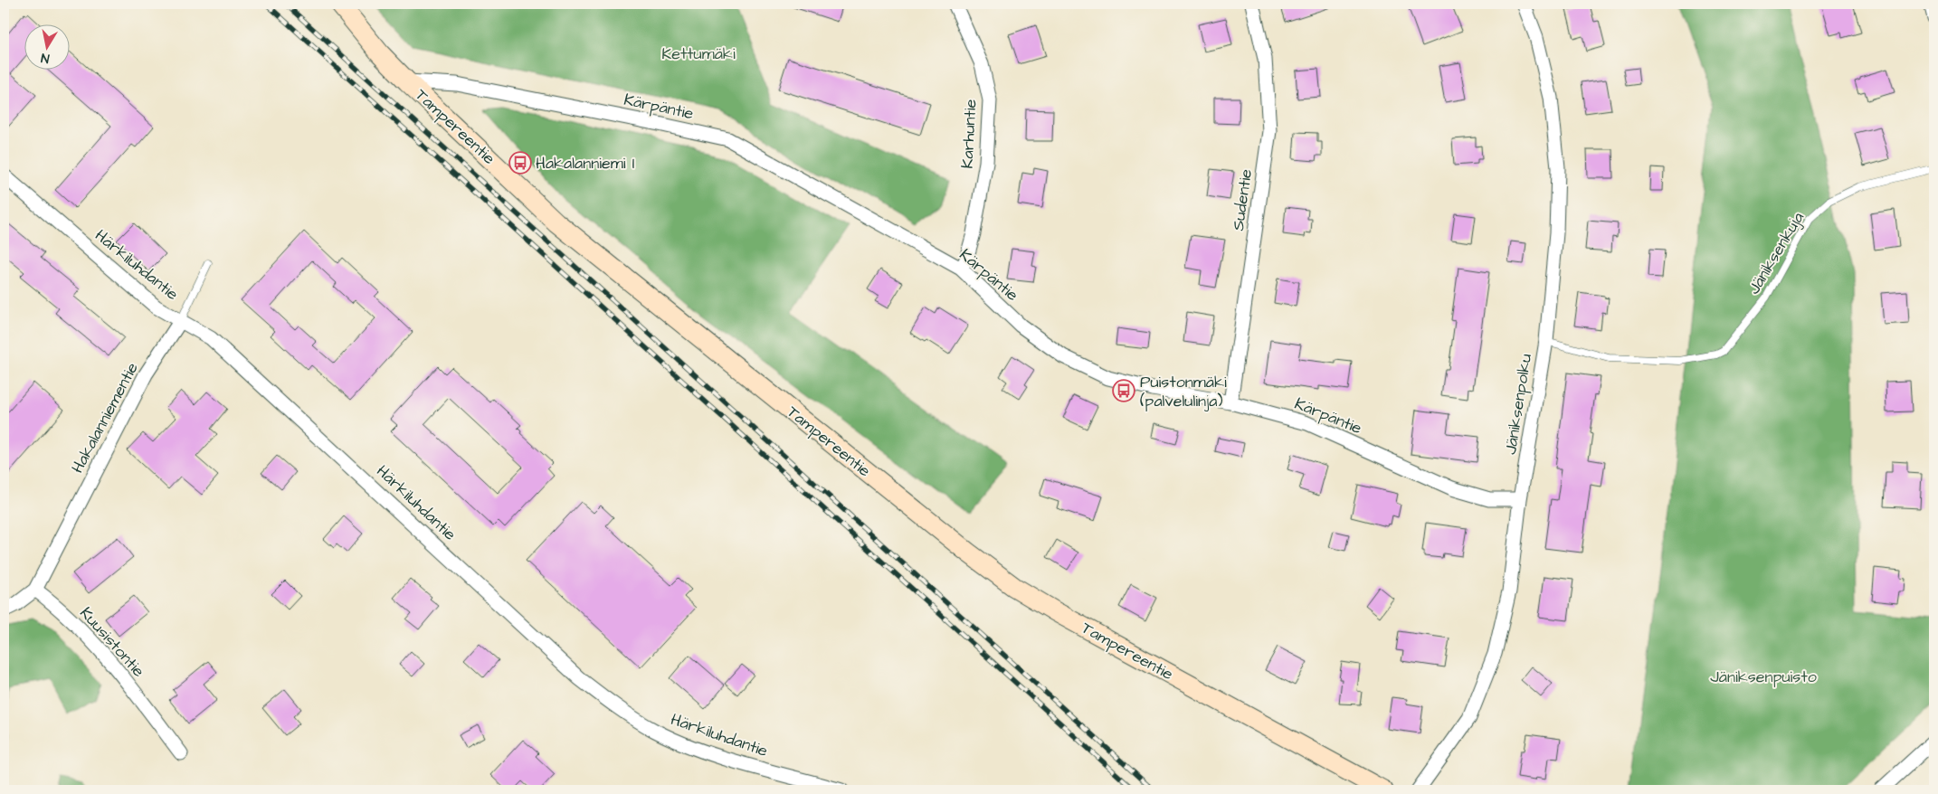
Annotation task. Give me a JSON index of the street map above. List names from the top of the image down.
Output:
{
  "streets": {
    "main road": ["Tampereentie"],
    "street": [
      "Kärpäntie",
      "Karhuntie",
      "Sudentie",
      "Härkiluhdantie",
      "Jäniksenpolku",
      "Hakalanniementie",
      "Kuusistontie"
    ],
    "lane": ["Jäniksenkuja"]
  },
  "crossings": [
    ["Kärpäntie", "Tampereentie"],
    ["Kärpäntie", "Karhuntie"],
    ["Kärpäntie", "Sudentie"],
    ["Kärpäntie", "Jäniksenpolku"],
    ["Jäniksenkuja", "Jäniksenpolku"],
    ["Härkiluhdantie", "Hakalanniementie"],
    ["Hakalanniementie", "Kuusistontie"]
  ],
  "parks": ["Kettumäki", "Jäniksenpuisto"],
  "places": {
    "bus stop": ["Hakalanniemi I", "Puistonmäki (palvelulinja)"]
  },
  "north": "bottom"
}
